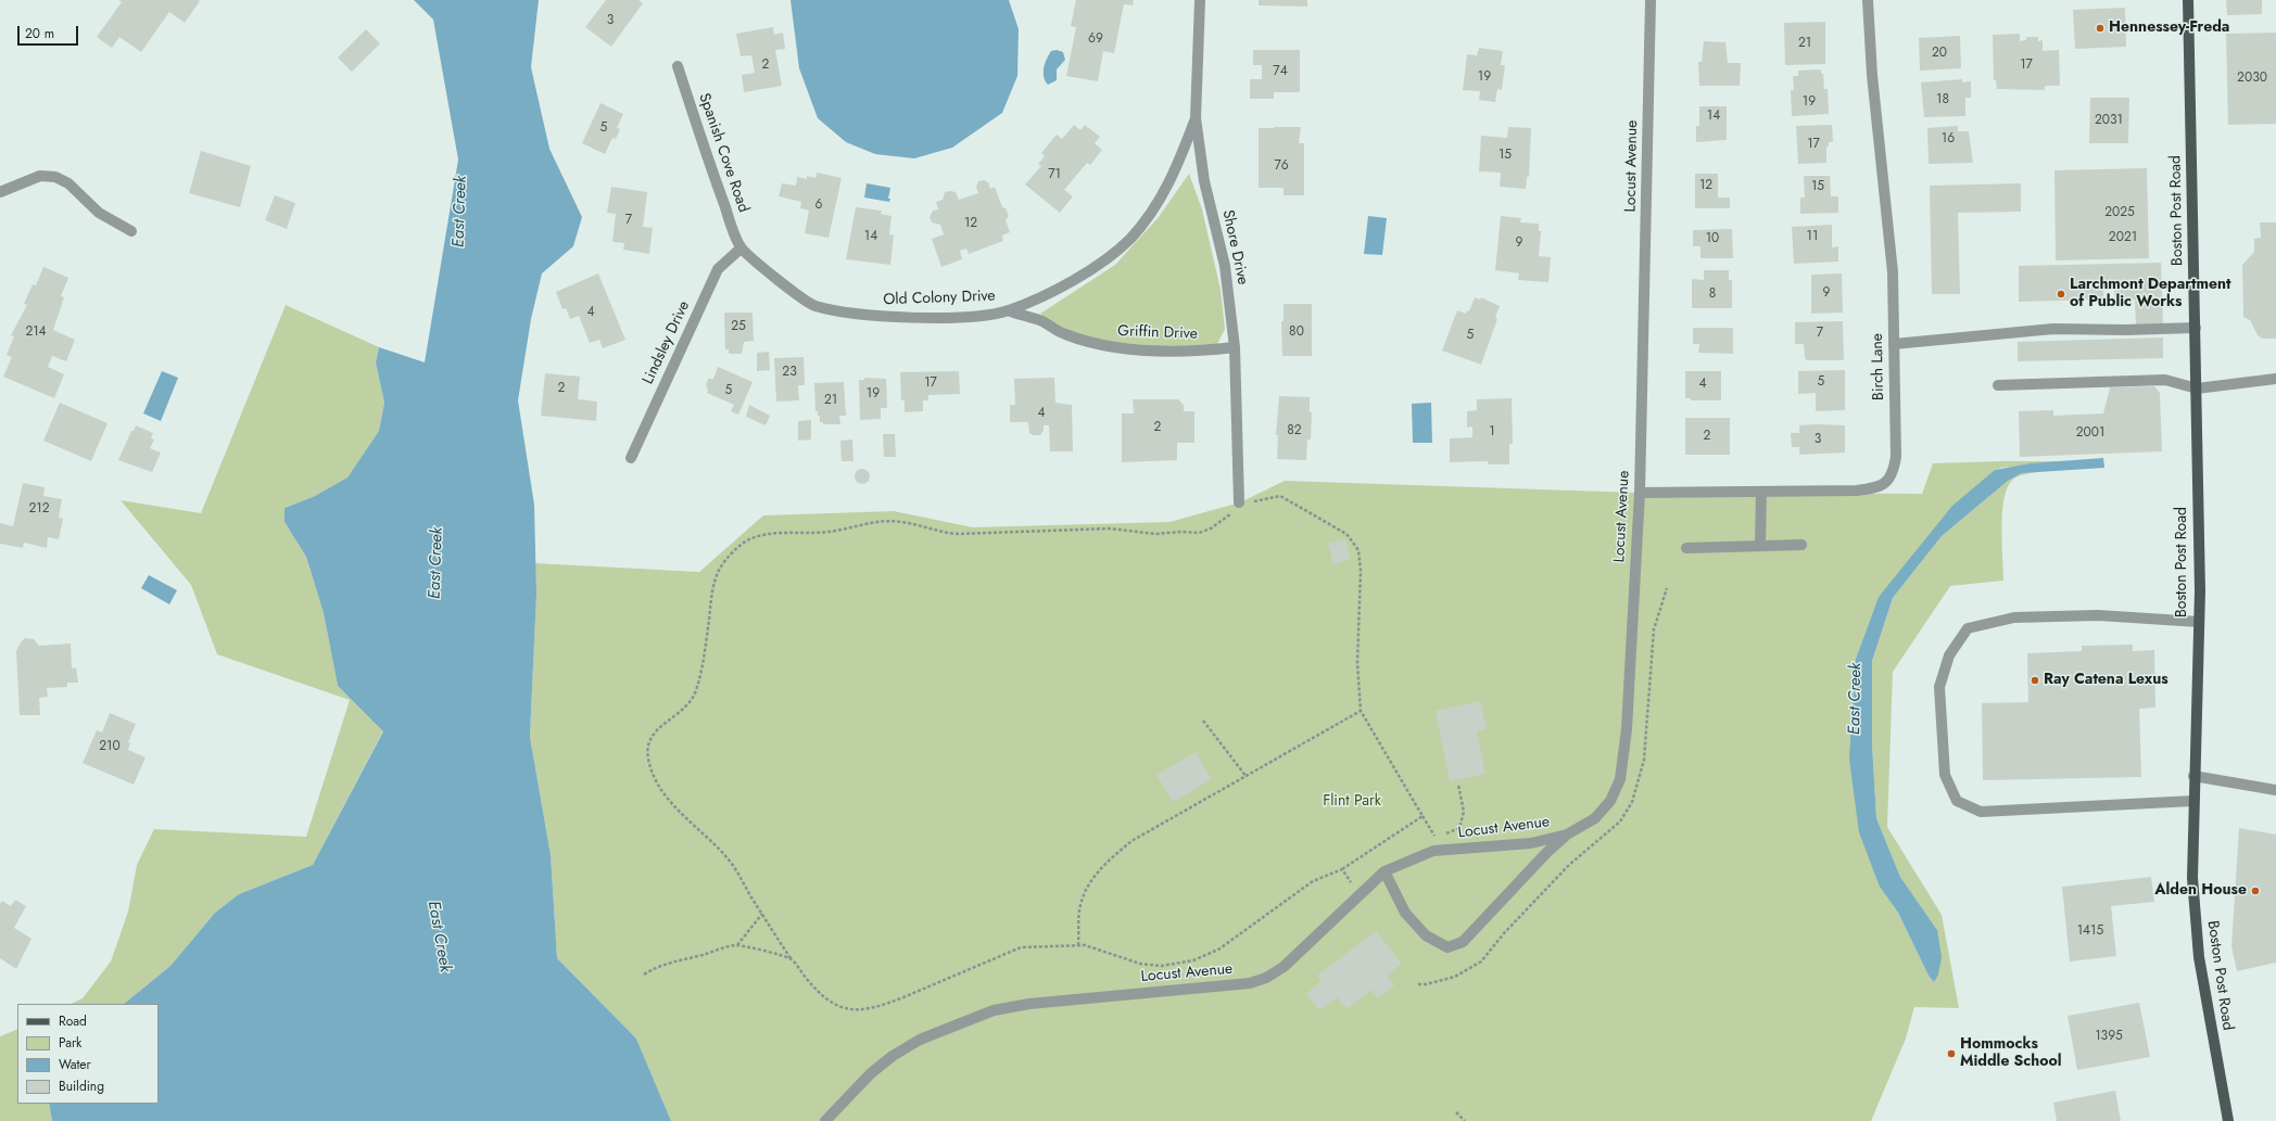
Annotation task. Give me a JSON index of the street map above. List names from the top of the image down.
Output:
{
  "streets": {
    "main road": ["Boston Post Road"],
    "street": [
      "Spanish Cove Road",
      "Locust Avenue",
      "Shore Drive",
      "Old Colony Drive",
      "Griffin Drive",
      "Lindsley Drive",
      "Birch Lane"
    ]
  },
  "crossings": [
    ["Spanish Cove Road", "Old Colony Drive"],
    ["Spanish Cove Road", "Lindsley Drive"],
    ["Locust Avenue", "Birch Lane"],
    ["Shore Drive", "Old Colony Drive"],
    ["Shore Drive", "Griffin Drive"],
    ["Old Colony Drive", "Griffin Drive"],
    ["Old Colony Drive", "Lindsley Drive"]
  ],
  "water": ["East Creek"],
  "parks": ["Flint Park"],
  "places": [
    "Hennessey-Freda",
    "Larchmont Department of Public Works",
    "Ray Catena Lexus",
    "Alden House",
    "Hommocks Middle School"
  ],
  "house_numbers": [
    "3",
    "69",
    "21",
    "20",
    "2",
    "17",
    "74",
    "19",
    "2030",
    "18",
    "19",
    "14",
    "2031",
    "5",
    "16",
    "17",
    "15",
    "76",
    "71",
    "12",
    "15",
    "6",
    "2025",
    "7",
    "12",
    "14",
    "11",
    "2021",
    "10",
    "9",
    "9",
    "8",
    "4",
    "25",
    "214",
    "80",
    "7",
    "5",
    "23",
    "5",
    "17",
    "4",
    "2",
    "5",
    "19",
    "21",
    "4",
    "2",
    "82",
    "1",
    "2001",
    "2",
    "3",
    "212",
    "210",
    "1415",
    "1395"
  ],
  "legend": [
    "Road",
    "Park",
    "Water",
    "Building"
  ],
  "scale_bar": "20 m"
}
